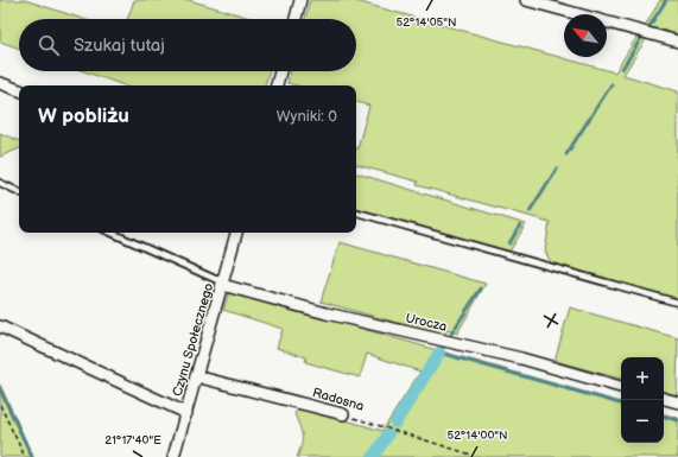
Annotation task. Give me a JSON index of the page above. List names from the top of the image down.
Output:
{
  "streets": {
    "street": ["Urocza", "Czynu Społecznego", "Radosna"]
  },
  "crossings": [
    ["Urocza", "Czynu Społecznego"],
    ["Czynu Społecznego", "Radosna"]
  ],
  "north": "top left",
  "page": {
    "search": "Szukaj tutaj",
    "heading": ["W pobliżu", "Wyniki: 0"],
    "map_buttons": ["+", "−"]
  },
  "coordinates": ["52°14'05\"N", "52°14'00\"N", "21°17'40\"E"]
}
